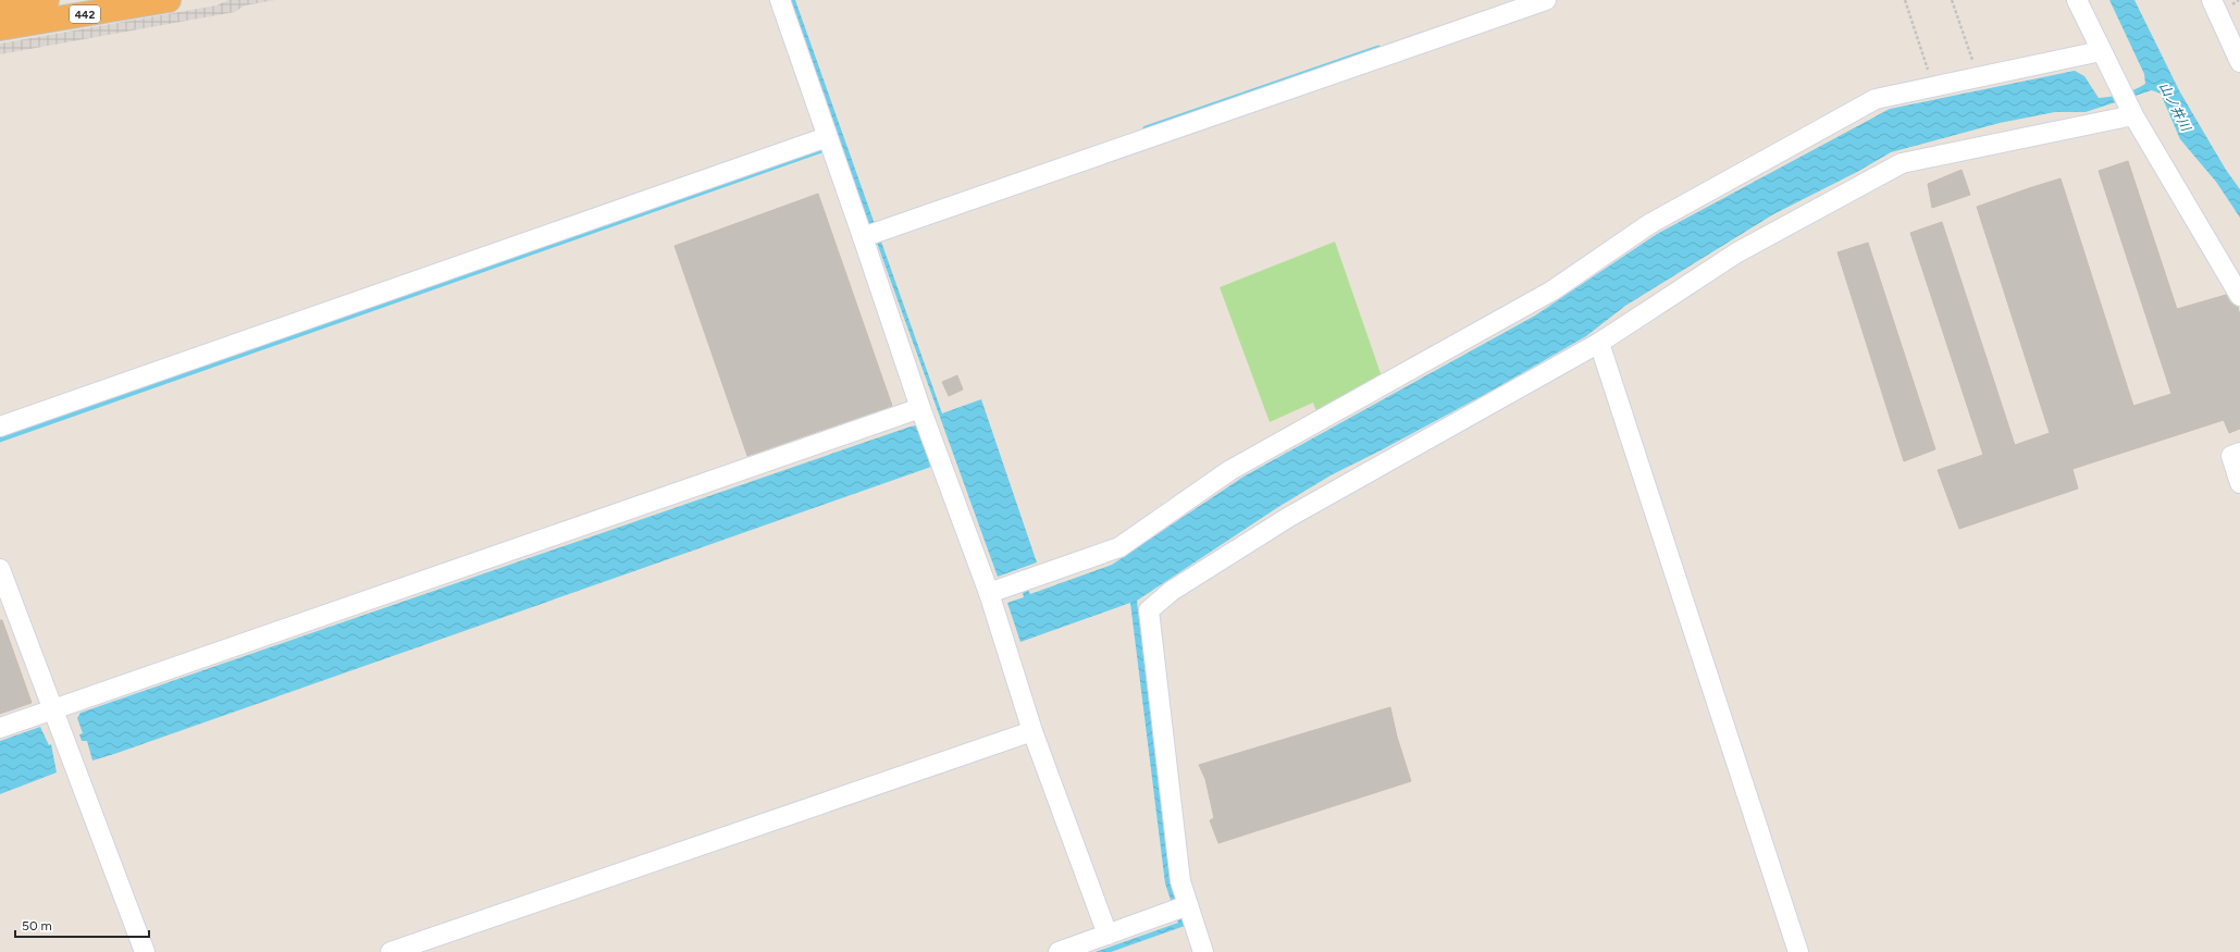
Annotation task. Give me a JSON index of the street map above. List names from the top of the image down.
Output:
{
  "streets": {
    "highway": ["442"]
  },
  "water": ["山ノ井川"],
  "scale_bar": "50 m"
}
